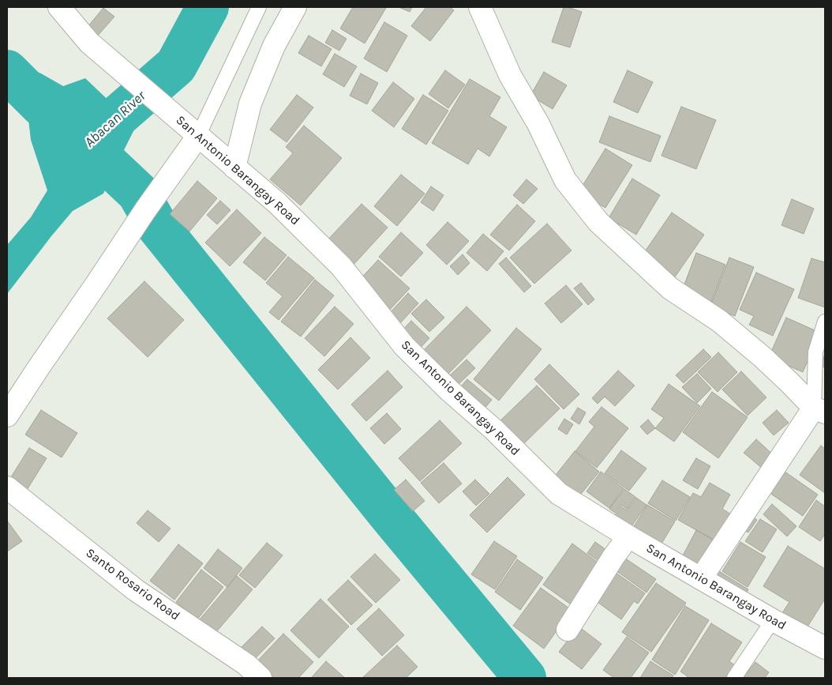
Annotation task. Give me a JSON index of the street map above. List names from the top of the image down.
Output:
{
  "streets": {
    "street": ["San Antonio Barangay Road", "Santo Rosario Road"]
  },
  "water": ["Abacan River"]
}
